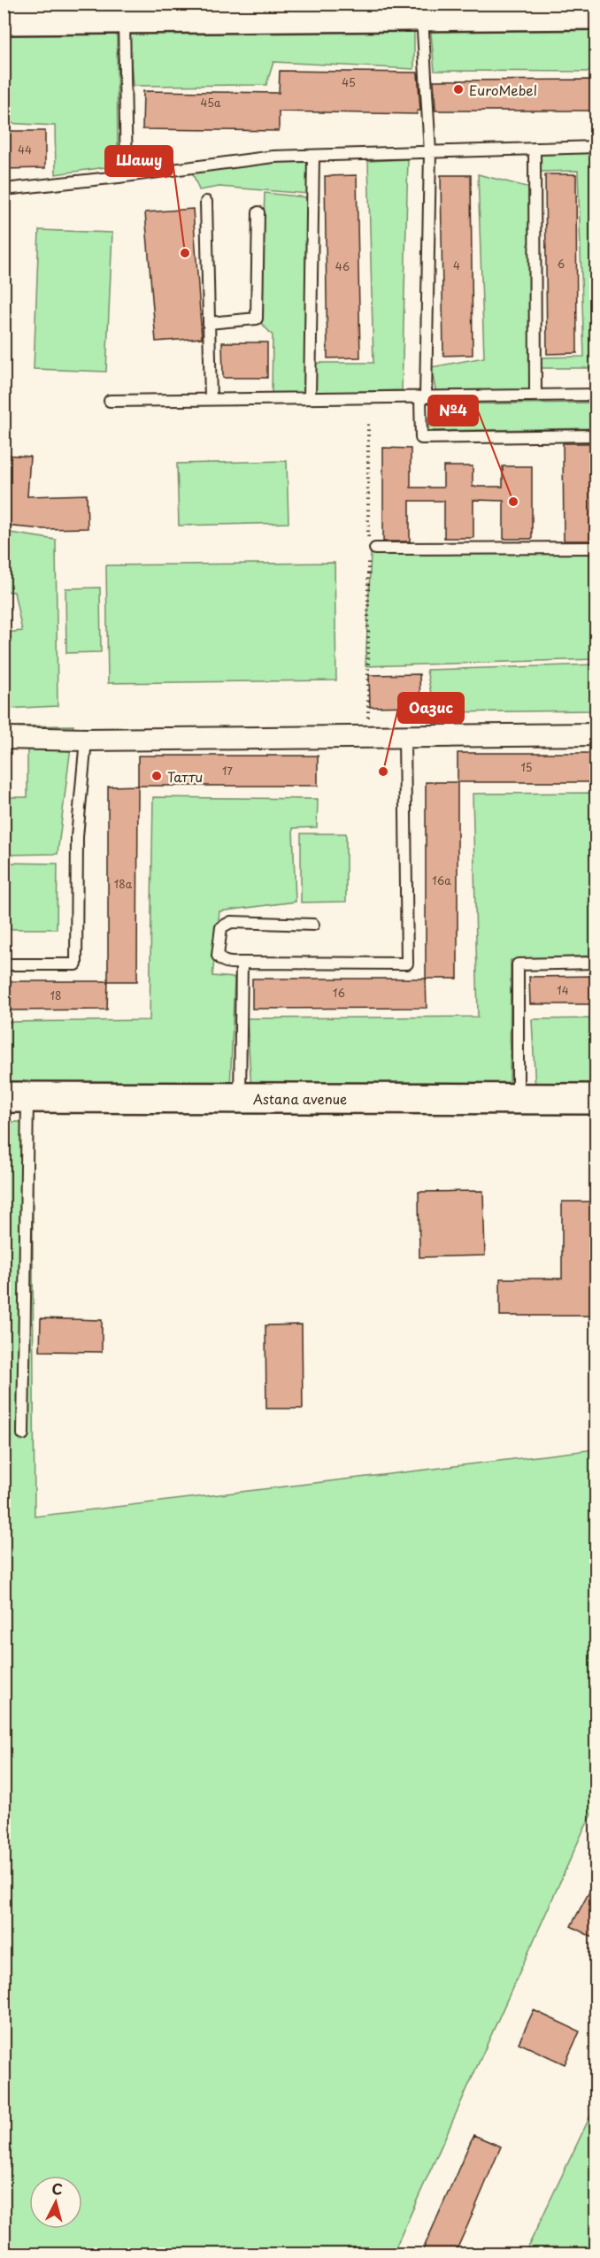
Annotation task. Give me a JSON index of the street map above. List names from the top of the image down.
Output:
{
  "streets": {
    "street": ["Astana avenue"]
  },
  "places": [
    "EuroMebel",
    "Шашу",
    "№4",
    "Оазис",
    "Татти"
  ],
  "house_numbers": [
    "45",
    "45а",
    "44",
    "6",
    "4",
    "46",
    "15",
    "17",
    "16а",
    "18а",
    "14",
    "16",
    "18"
  ],
  "north": "top"
}
